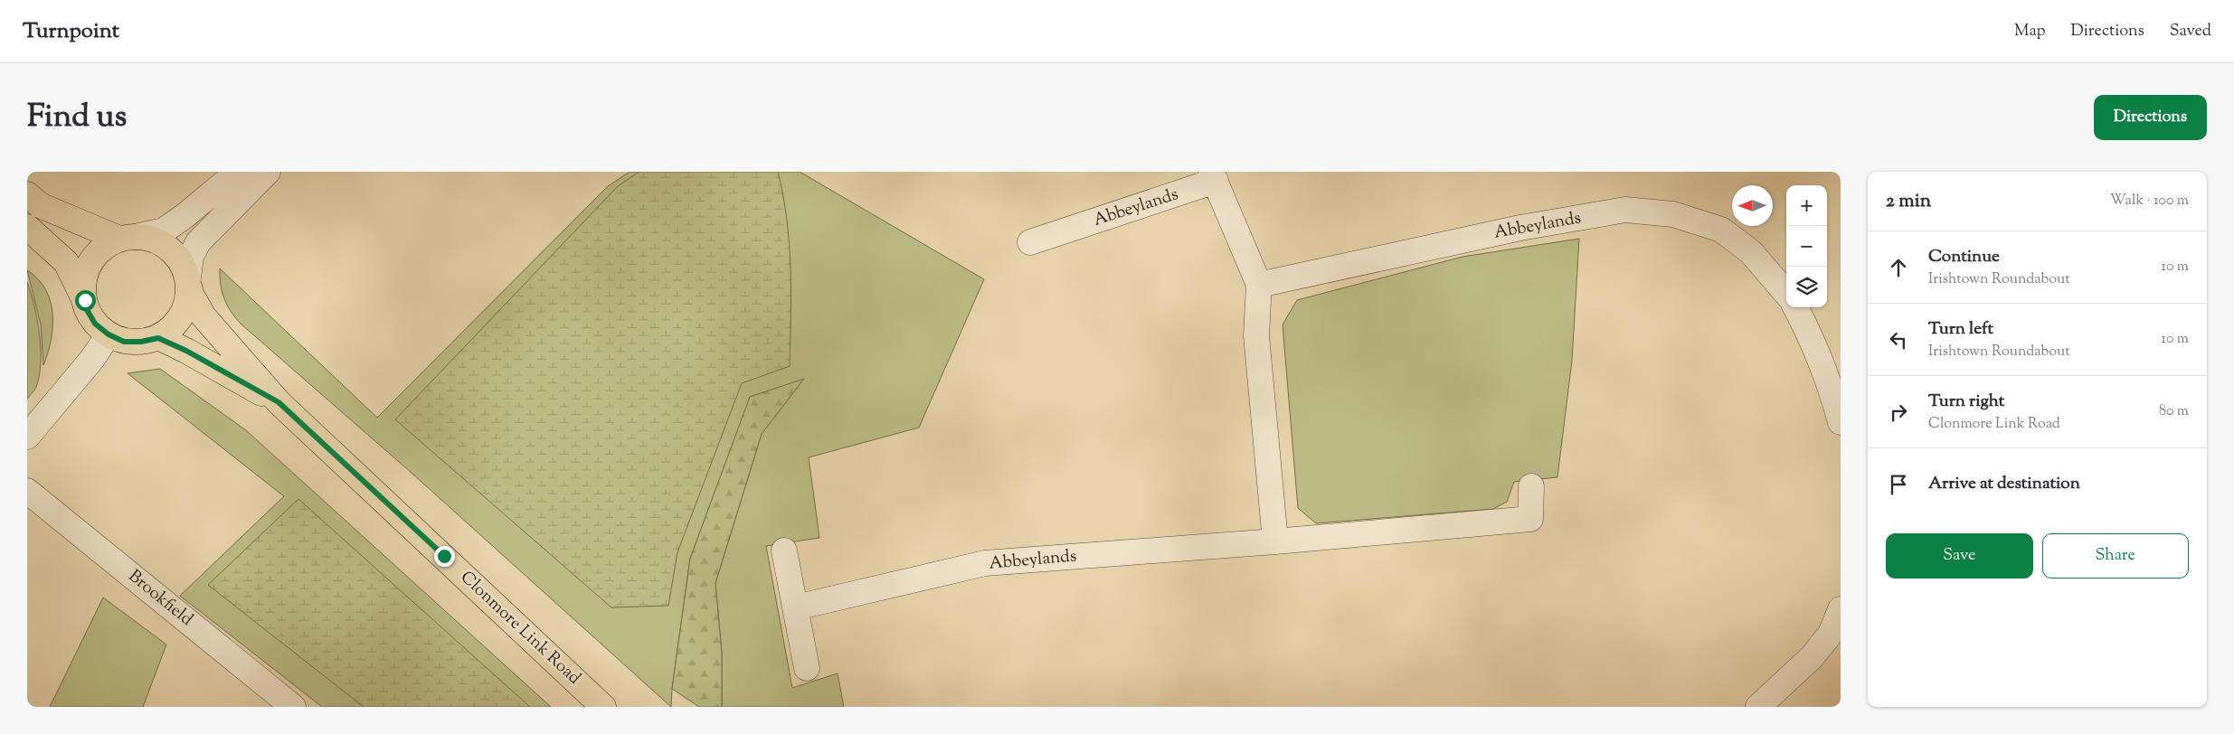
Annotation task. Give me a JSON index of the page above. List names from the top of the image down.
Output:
{
  "streets": {
    "main road": ["Clonmore Link Road"],
    "street": ["Abbeylands", "Brookfield"]
  },
  "north": "left",
  "page": {
    "header": "Turnpoint",
    "nav": ["Map", "Directions", "Saved"],
    "title": "Find us",
    "buttons": [
      "Directions",
      ["Save", "Share"]
    ],
    "heading": ["2 min", "Walk · 100 m"],
    "map_buttons": ["+", "−"],
    "list": [
      ["Continue", "Irishtown Roundabout", "10 m"],
      ["Turn left", "Irishtown Roundabout", "10 m"],
      ["Turn right", "Clonmore Link Road", "80 m"],
      "Arrive at destination"
    ]
  }
}
